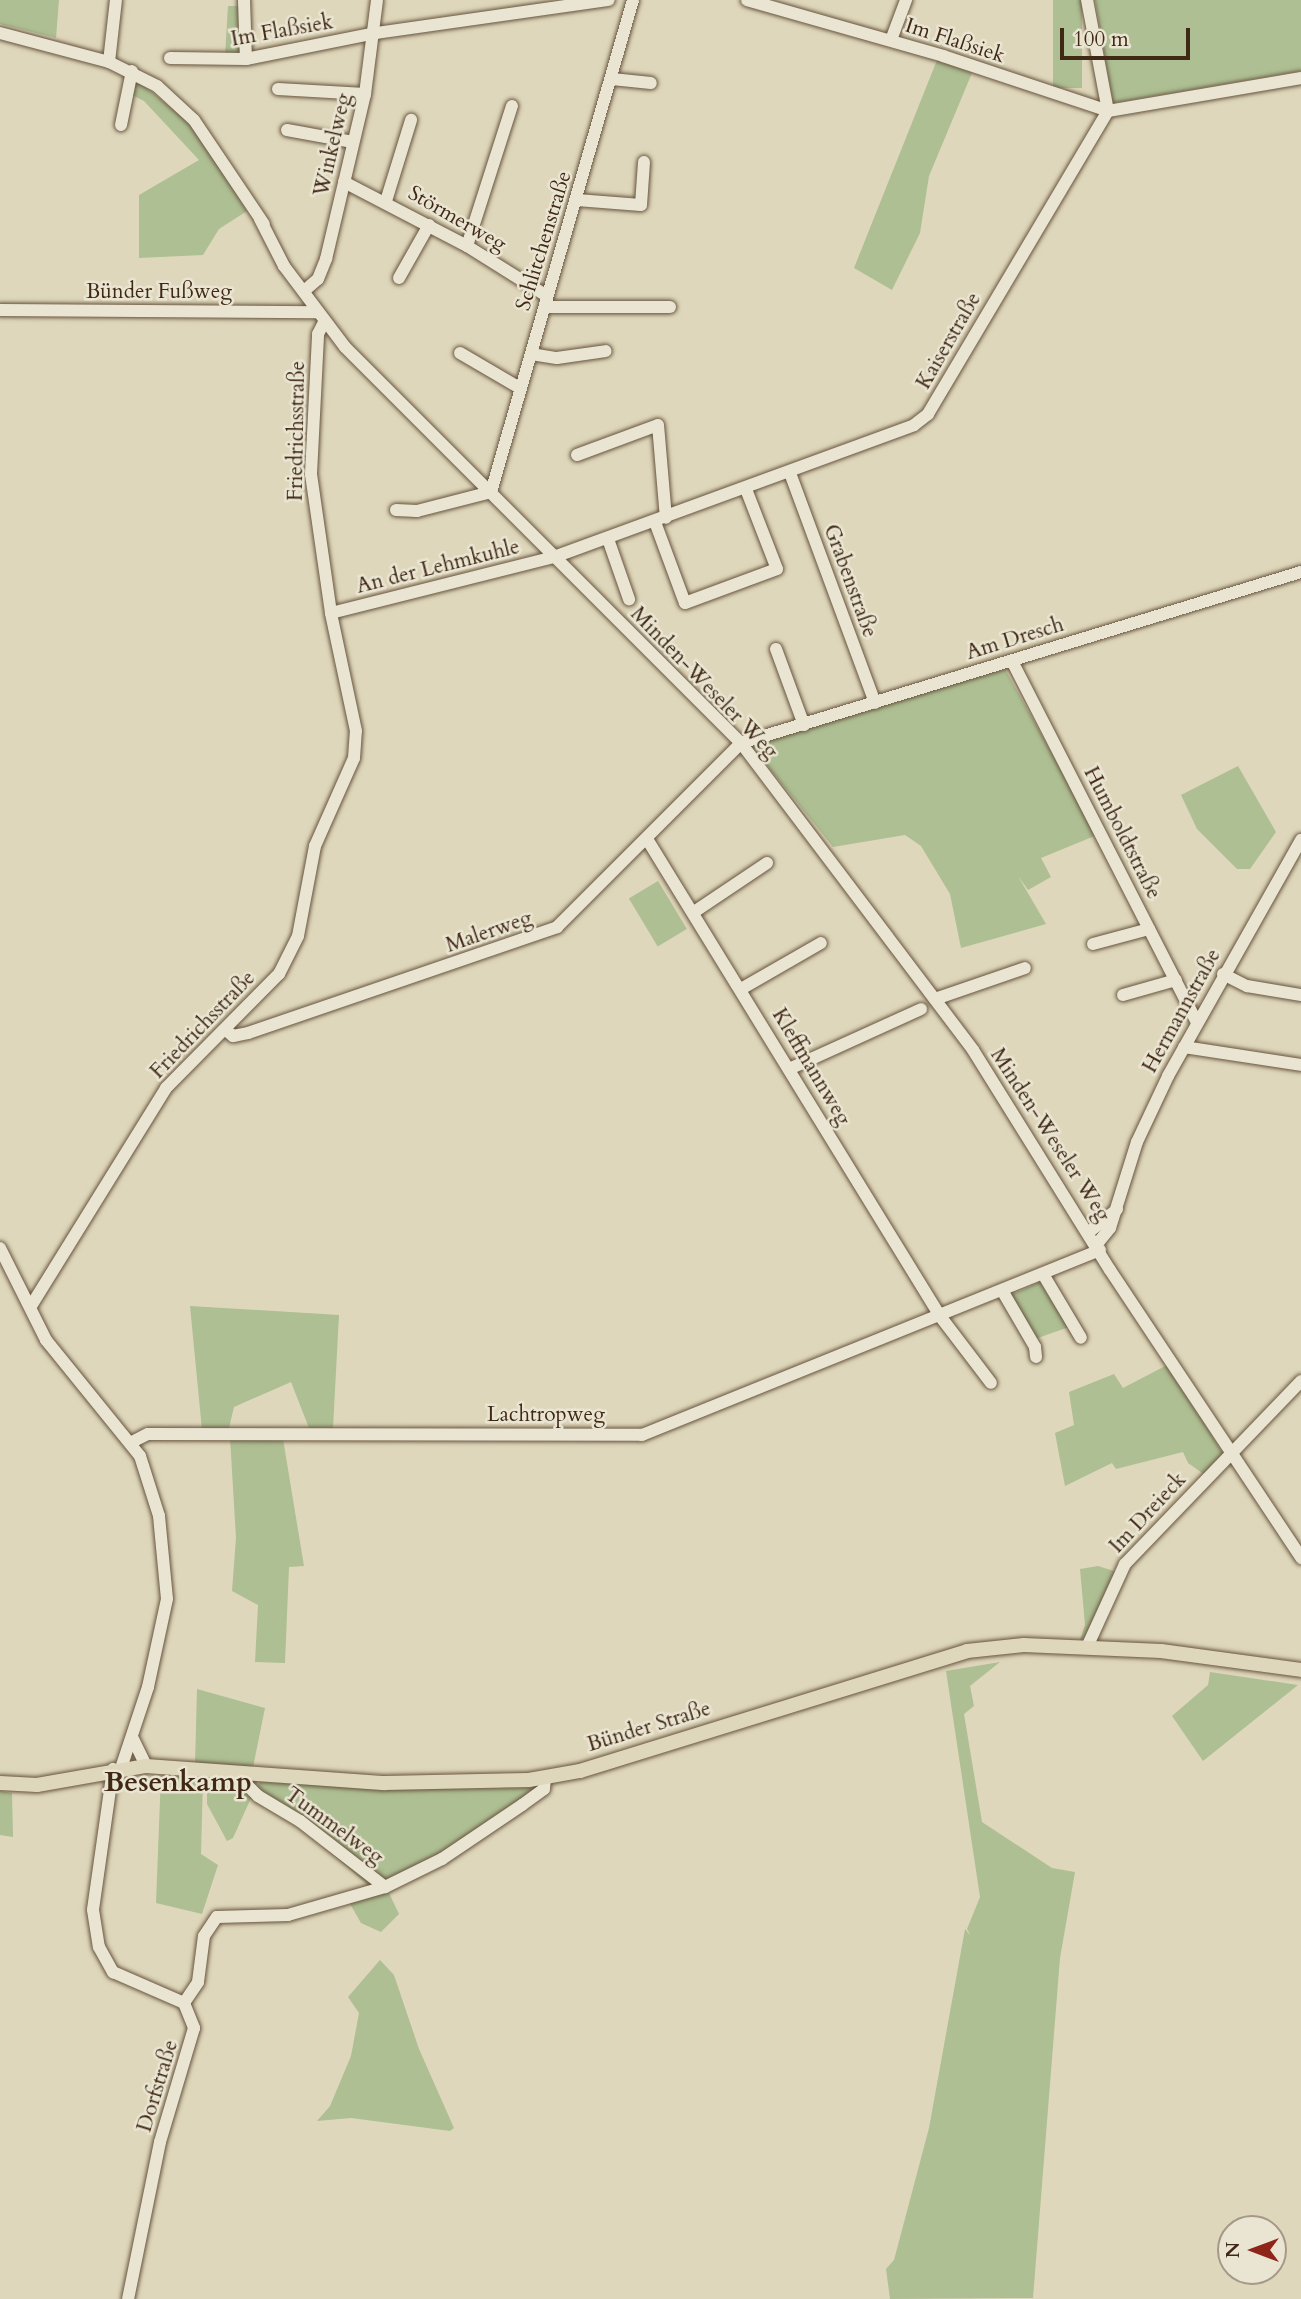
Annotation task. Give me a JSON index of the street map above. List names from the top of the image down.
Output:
{
  "streets": {
    "main road": ["Bünder Straße"],
    "street": [
      "Im Flaßsiek",
      "Winkelweg",
      "Störmerweg",
      "Schlitchenstraße",
      "Bünder Fußweg",
      "Kaiserstraße",
      "Friedrichsstraße",
      "An der Lehmkuhle",
      "Grabenstraße",
      "Am Dresch",
      "Minden-Weseler Weg",
      "Humboldtstraße",
      "Malerweg",
      "Hermannstraße",
      "Kleffmannweg",
      "Lachtropweg",
      "Im Dreieck",
      "Tummelweg",
      "Dorfstraße"
    ]
  },
  "crossings": [
    ["Im Flaßsiek", "Winkelweg"],
    ["Im Flaßsiek", "Kaiserstraße"],
    ["Winkelweg", "Störmerweg"],
    ["Winkelweg", "Minden-Weseler Weg"],
    ["Störmerweg", "Schlitchenstraße"],
    ["Schlitchenstraße", "Minden-Weseler Weg"],
    ["Bünder Fußweg", "Friedrichsstraße"],
    ["Bünder Fußweg", "Minden-Weseler Weg"],
    ["Kaiserstraße", "An der Lehmkuhle"],
    ["Kaiserstraße", "Grabenstraße"],
    ["Kaiserstraße", "Minden-Weseler Weg"],
    ["Friedrichsstraße", "An der Lehmkuhle"],
    ["Friedrichsstraße", "Minden-Weseler Weg"],
    ["Friedrichsstraße", "Malerweg"],
    ["An der Lehmkuhle", "Minden-Weseler Weg"],
    ["Grabenstraße", "Am Dresch"],
    ["Am Dresch", "Minden-Weseler Weg"],
    ["Am Dresch", "Humboldtstraße"],
    ["Am Dresch", "Malerweg"],
    ["Minden-Weseler Weg", "Malerweg"],
    ["Minden-Weseler Weg", "Hermannstraße"],
    ["Minden-Weseler Weg", "Lachtropweg"],
    ["Minden-Weseler Weg", "Im Dreieck"],
    ["Humboldtstraße", "Hermannstraße"],
    ["Malerweg", "Kleffmannweg"],
    ["Hermannstraße", "Lachtropweg"],
    ["Kleffmannweg", "Lachtropweg"],
    ["Im Dreieck", "Bünder Straße"],
    ["Bünder Straße", "Tummelweg"]
  ],
  "districts": ["Besenkamp"],
  "scale_bar": "100 m",
  "north": "left"
}
